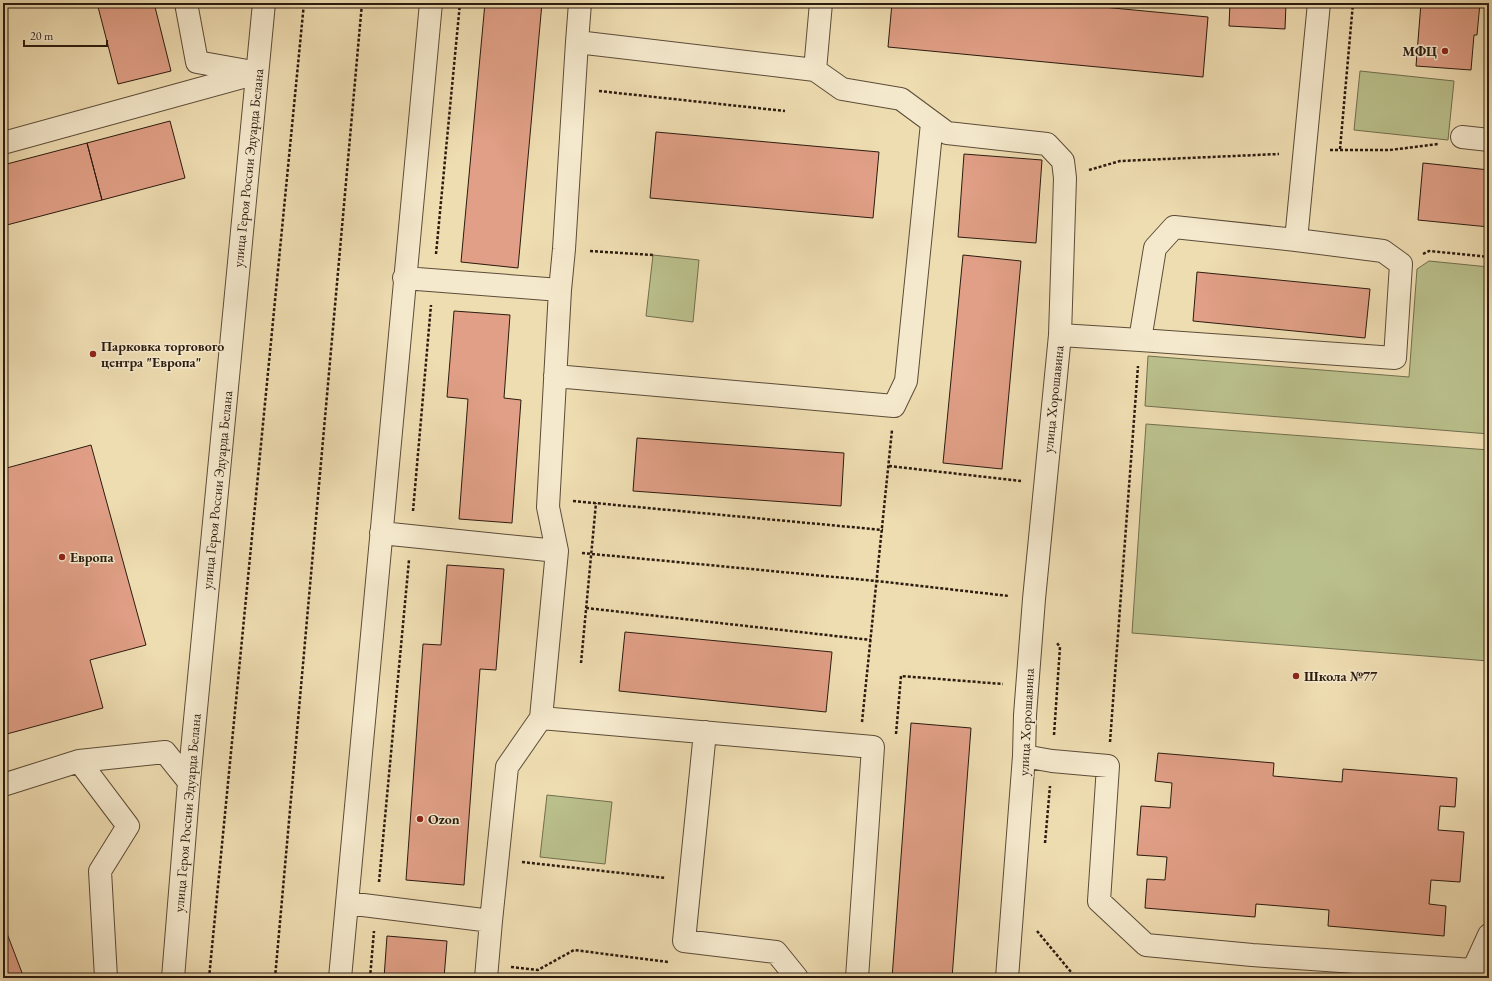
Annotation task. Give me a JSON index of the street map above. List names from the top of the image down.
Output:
{
  "streets": {
    "street": ["улица Героя России Эдуарда Белана", "улица Хорошавина"]
  },
  "places": [
    "МФЦ",
    "Парковка торгового центра \"Европа\"",
    "Европа",
    "Школа №77",
    "Ozon"
  ],
  "scale_bar": "20 m"
}
